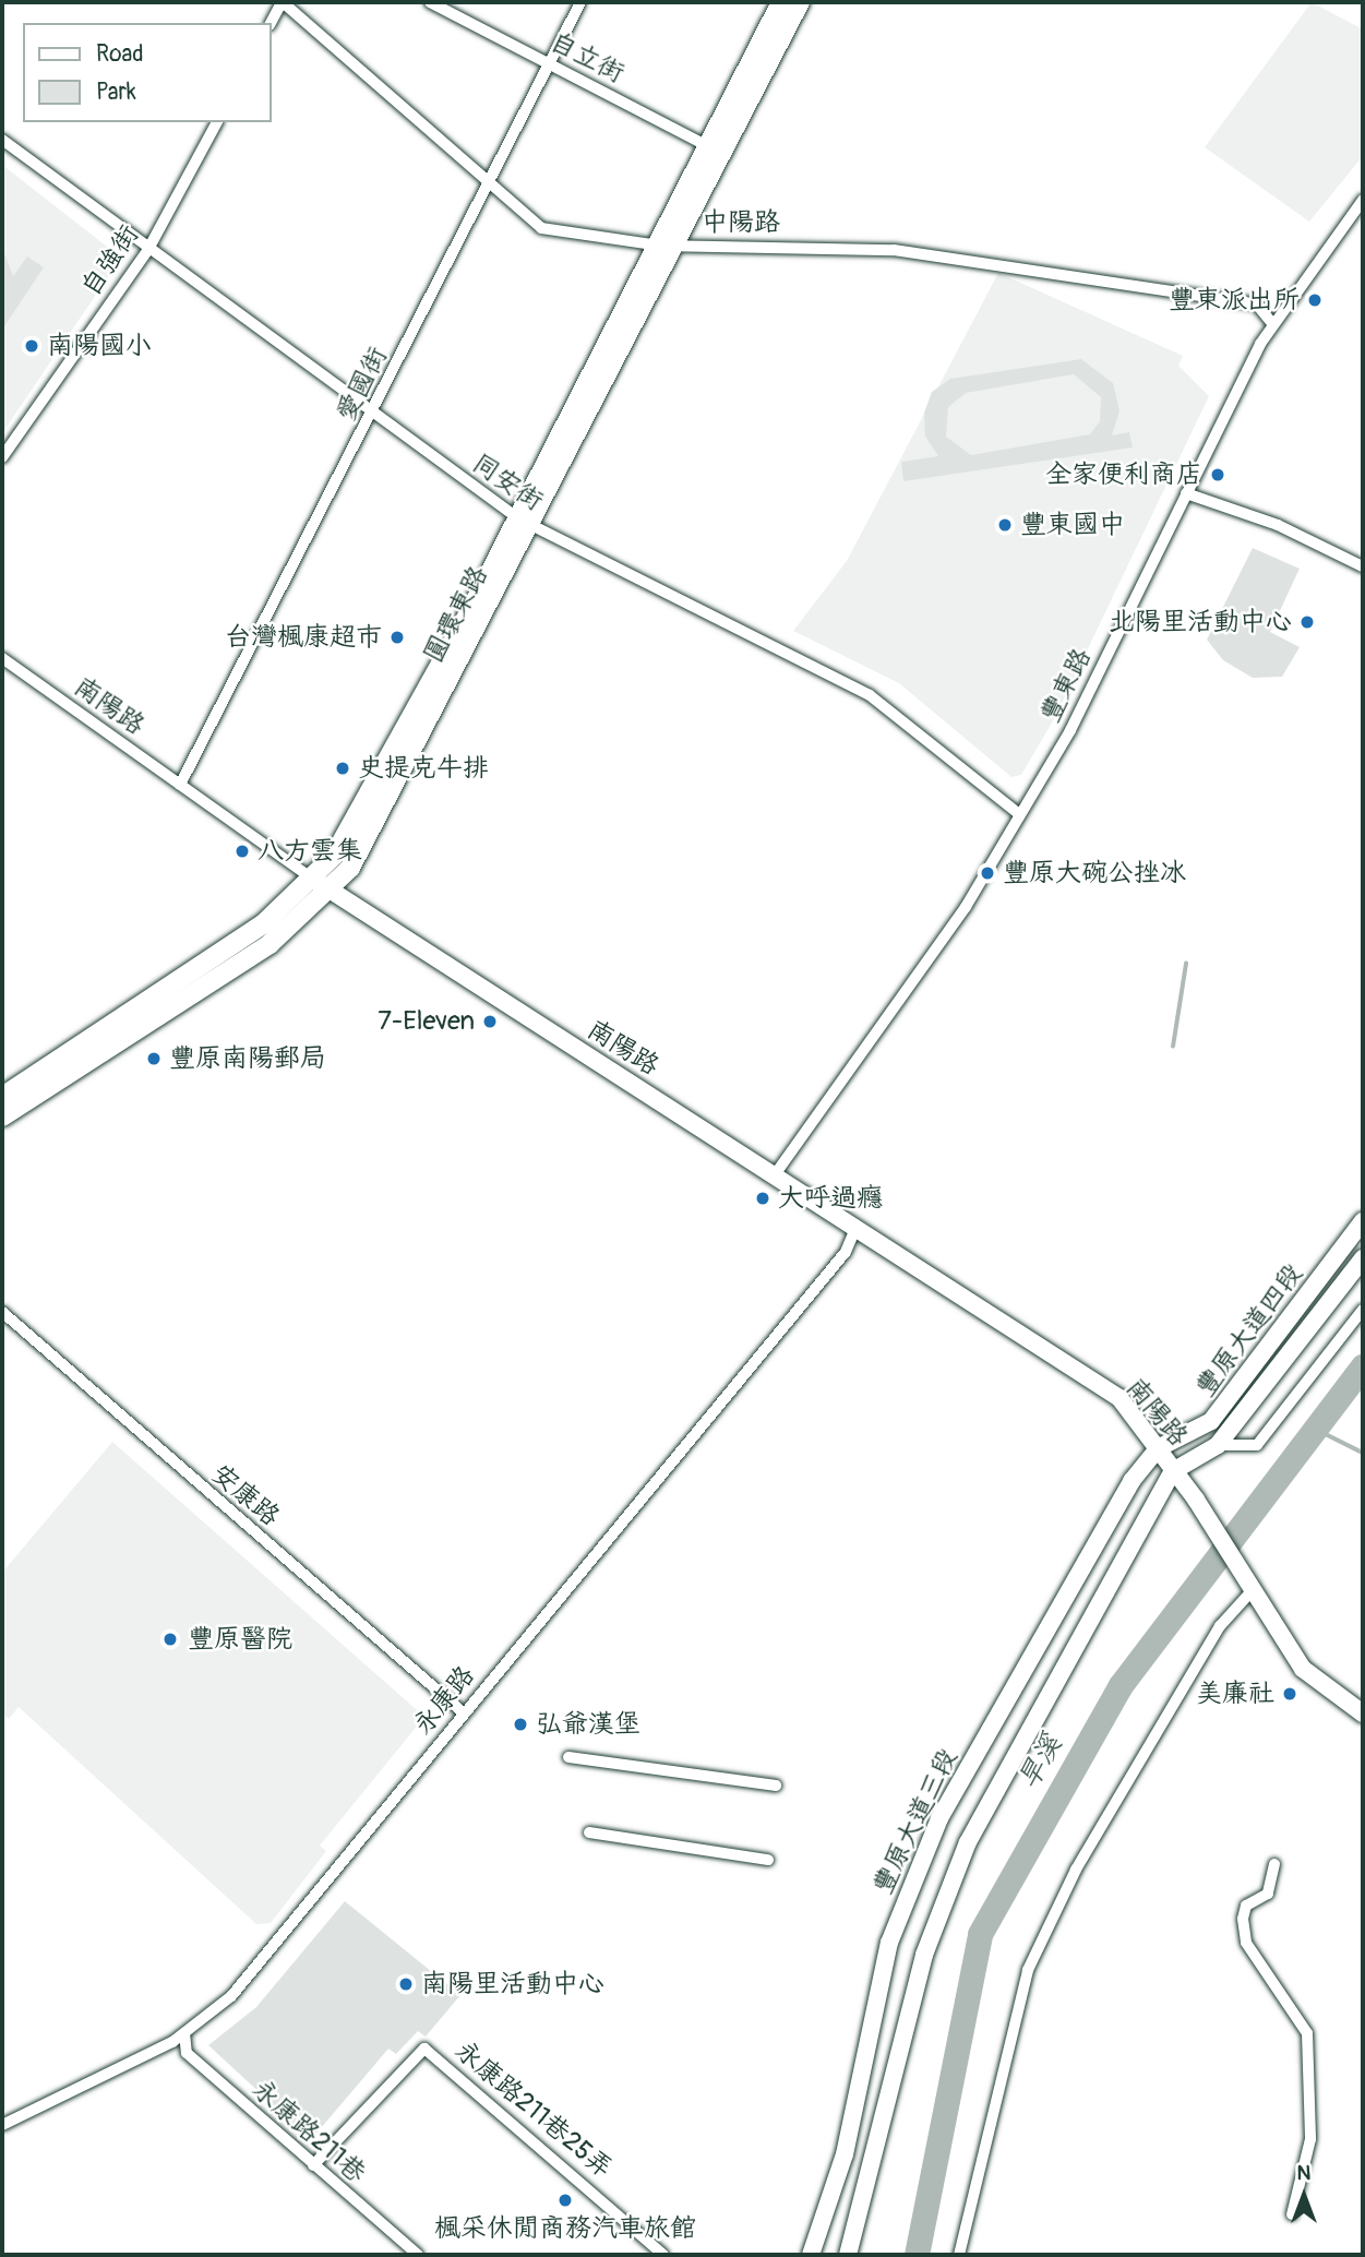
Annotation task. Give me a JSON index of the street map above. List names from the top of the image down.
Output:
{
  "streets": {
    "main road": ["圓環東路"],
    "street": [
      "自立街",
      "中陽路",
      "自強街",
      "愛國街",
      "同安街",
      "豐東路",
      "南陽路",
      "豐原大道四段",
      "安康路",
      "永康路",
      "豐原大道三段",
      "永康路211巷25弄",
      "永康路211巷"
    ]
  },
  "crossings": [
    ["自立街", "愛國街"],
    ["自立街", "圓環東路"],
    ["中陽路", "愛國街"],
    ["中陽路", "圓環東路"],
    ["中陽路", "豐東路"],
    ["自強街", "同安街"],
    ["愛國街", "同安街"],
    ["愛國街", "南陽路"],
    ["同安街", "圓環東路"],
    ["同安街", "豐東路"],
    ["圓環東路", "南陽路"],
    ["豐東路", "南陽路"],
    ["南陽路", "豐原大道四段"],
    ["南陽路", "永康路"],
    ["南陽路", "豐原大道三段"],
    ["豐原大道四段", "豐原大道三段"],
    ["安康路", "永康路"],
    ["永康路", "永康路211巷"],
    ["永康路211巷25弄", "永康路211巷"]
  ],
  "water": ["旱溪"],
  "places": [
    "豐東派出所",
    "南陽國小",
    "全家便利商店",
    "豐東國中",
    "北陽里活動中心",
    "台灣楓康超市",
    "史提克牛排",
    "八方雲集",
    "豐原大碗公挫冰",
    "7-Eleven",
    "豐原南陽郵局",
    "大呼過癮",
    "豐原醫院",
    "美廉社",
    "弘爺漢堡",
    "南陽里活動中心",
    "楓采休閒商務汽車旅館"
  ],
  "legend": ["Road", "Park"],
  "north": "top"
}
